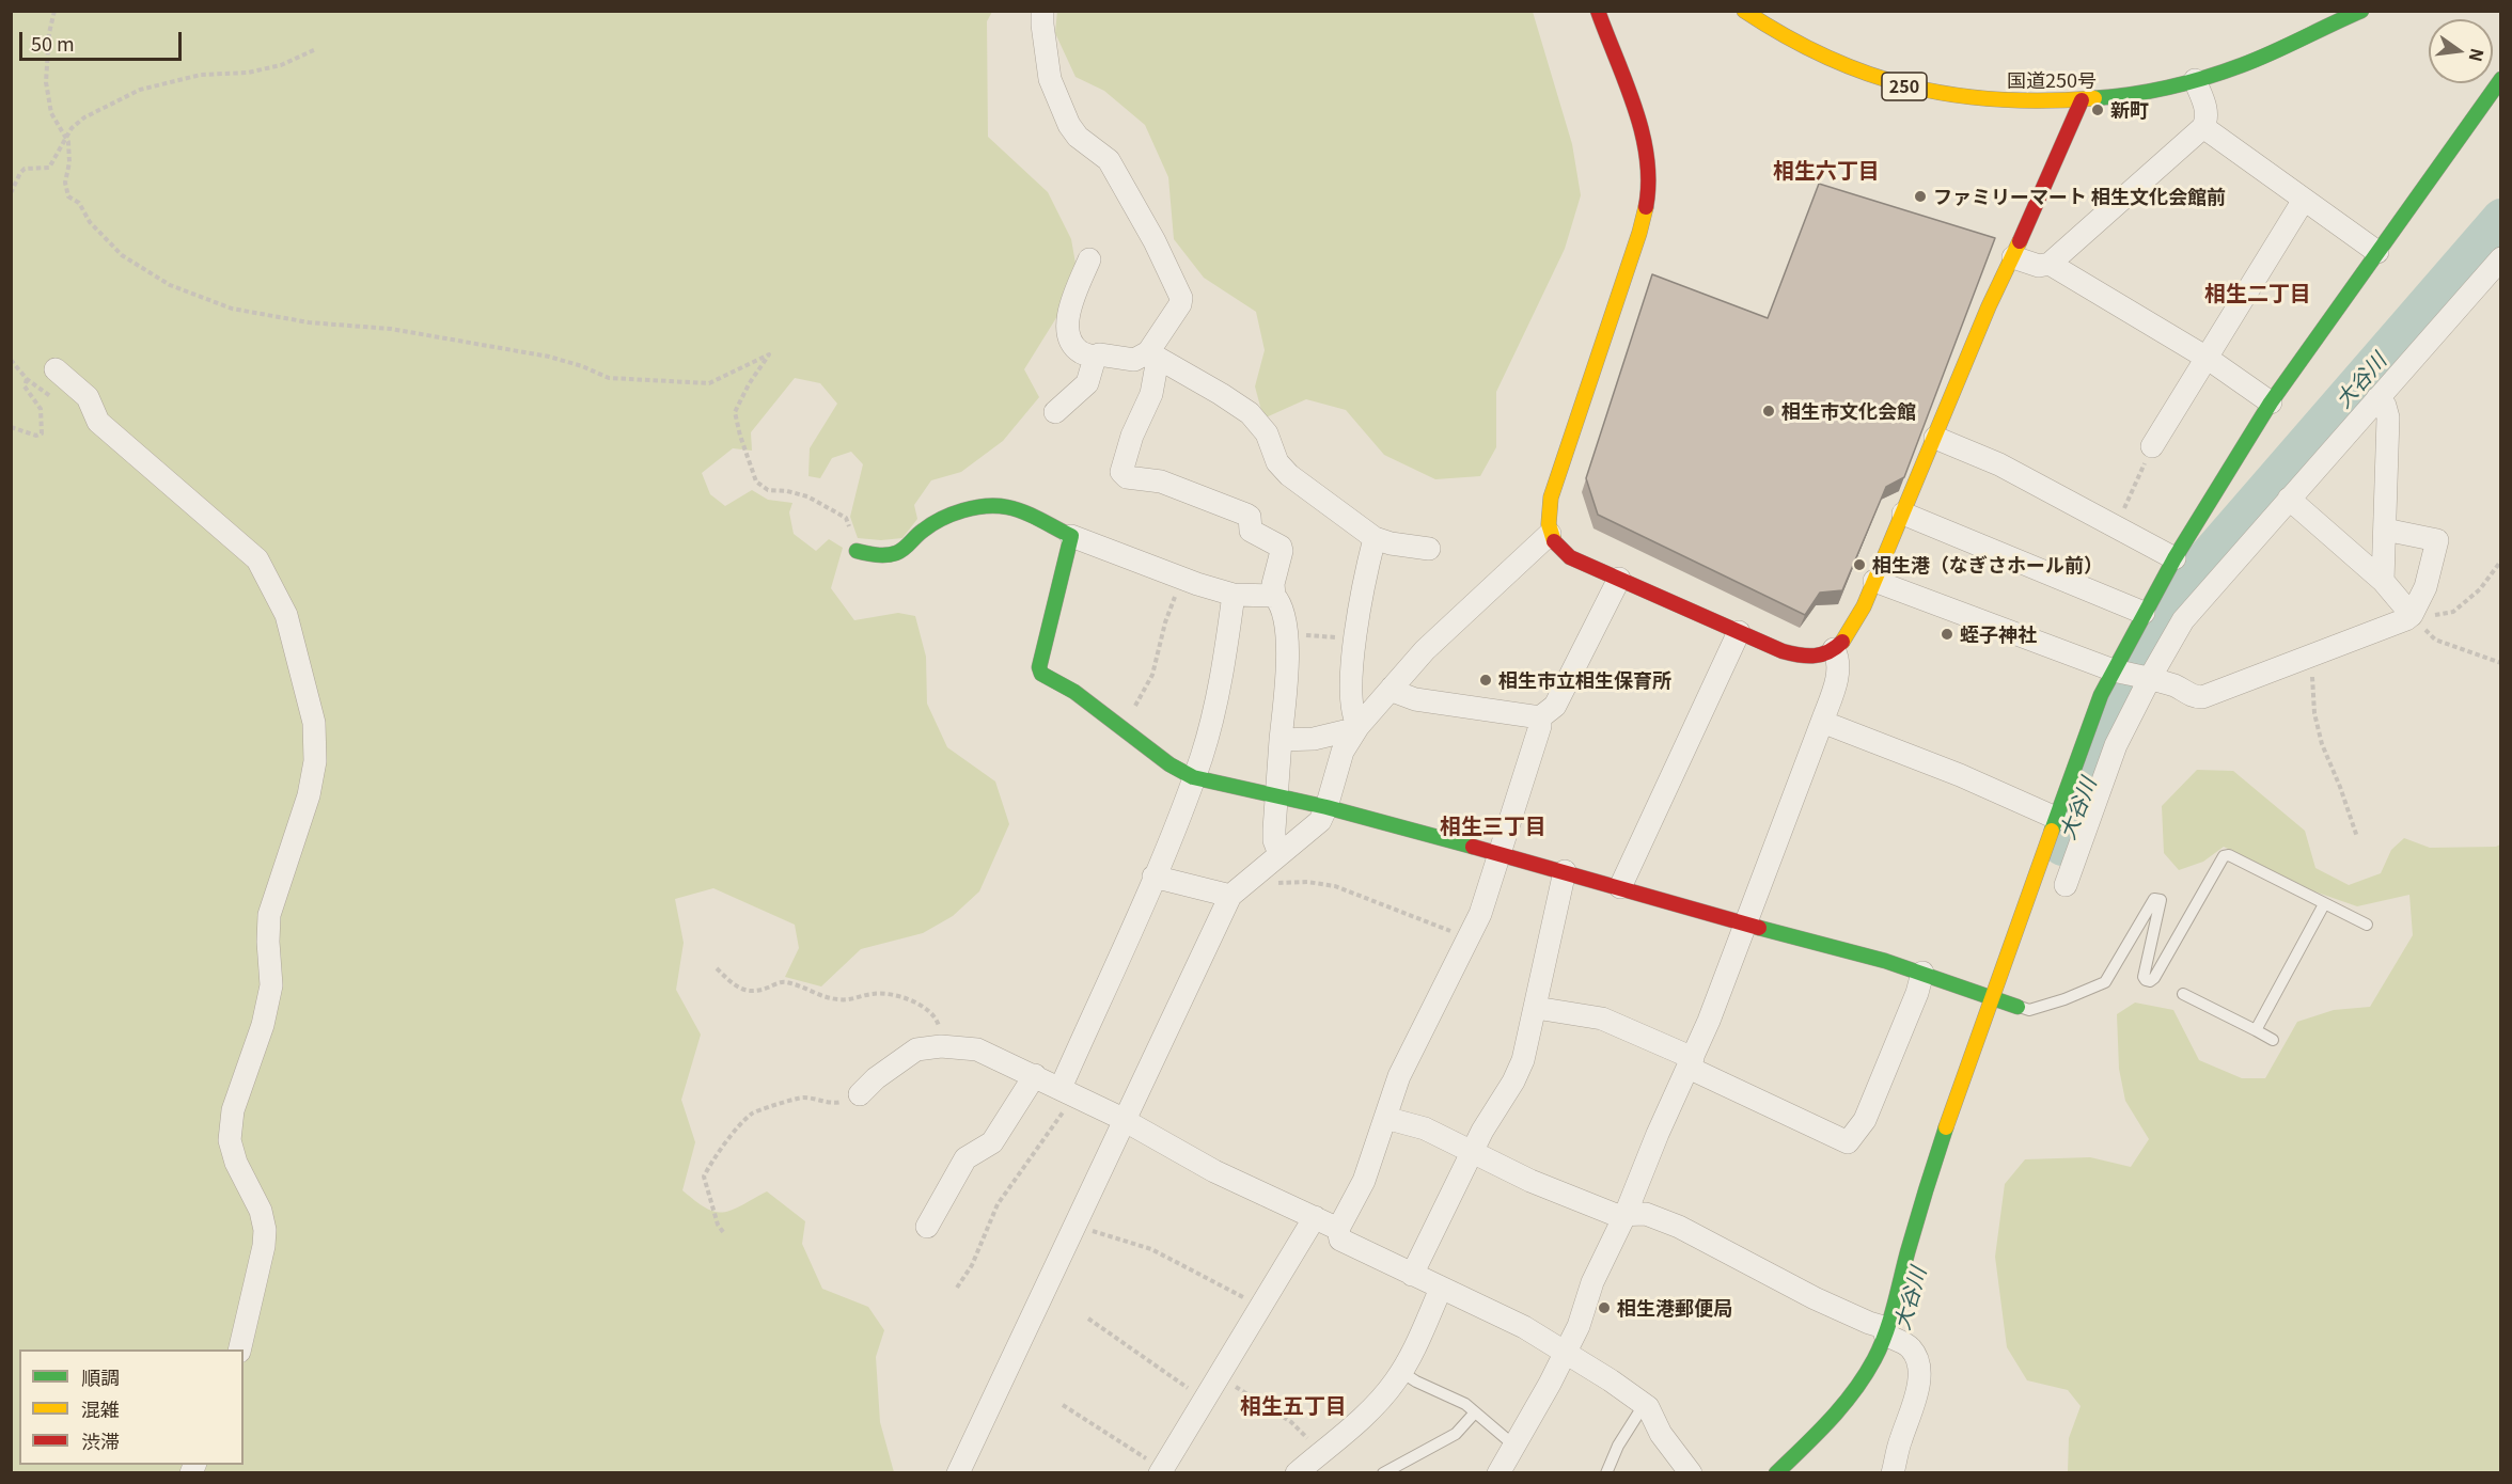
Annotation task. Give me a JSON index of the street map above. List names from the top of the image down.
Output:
{
  "streets": {
    "main road": ["国道250号", "250"]
  },
  "districts": [
    "相生六丁目",
    "相生二丁目",
    "相生三丁目",
    "相生五丁目"
  ],
  "water": ["大谷川"],
  "places": [
    "新町",
    "ファミリーマート 相生文化会館前",
    "相生市文化会館",
    "相生港（なぎさホール前）",
    "蛭子神社",
    "相生市立相生保育所",
    "相生港郵便局"
  ],
  "legend": ["順調", "混雑", "渋滞"],
  "scale_bar": "50 m",
  "north": "right"
}
